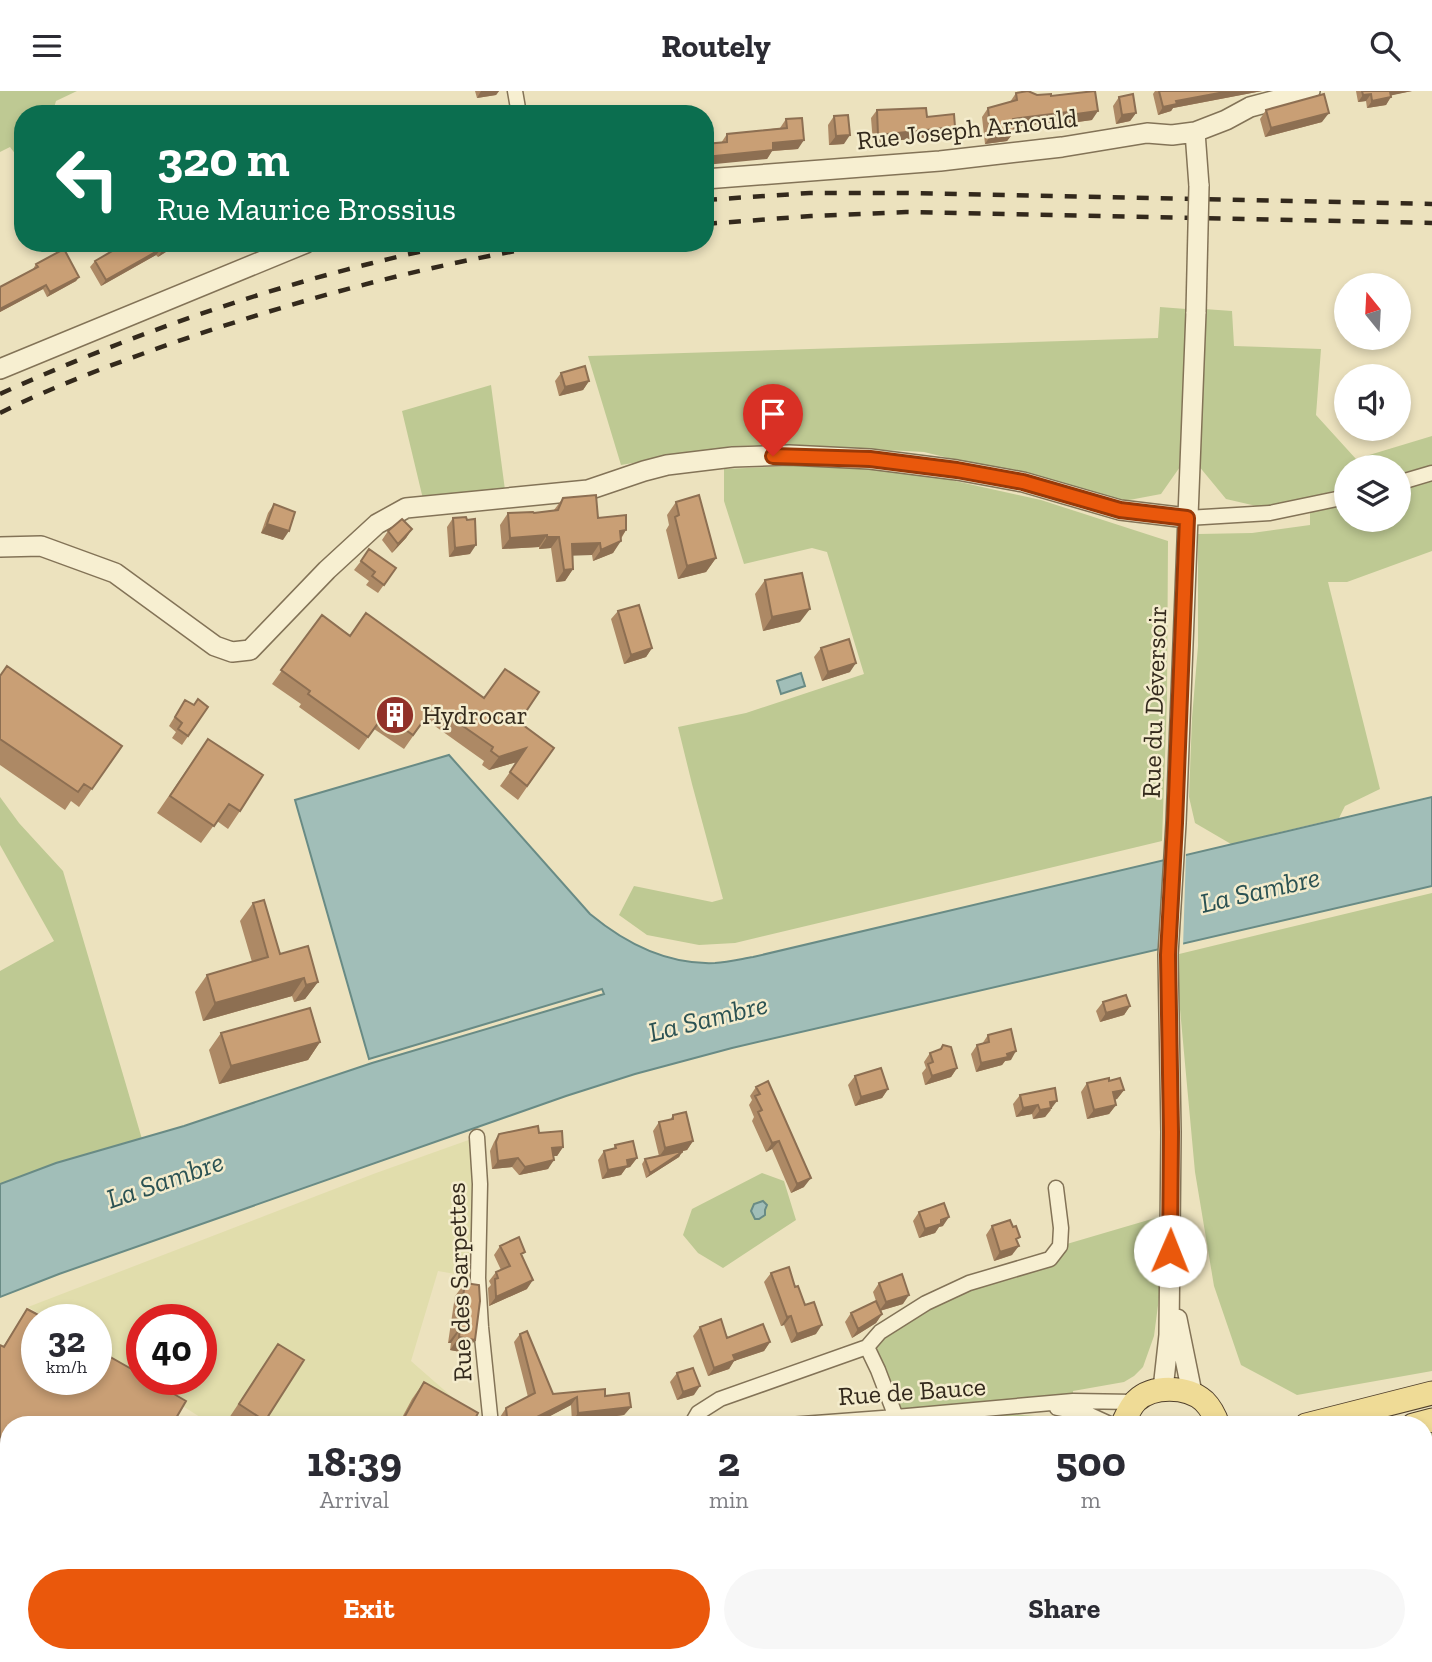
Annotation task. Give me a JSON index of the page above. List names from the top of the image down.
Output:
{
  "streets": {
    "street": [
      "Rue Joseph Arnould",
      "Rue du Déversoir",
      "Rue des Sarpettes",
      "Rue de Bauce"
    ]
  },
  "crossings": [
    ["Rue Joseph Arnould", "Rue du Déversoir"]
  ],
  "water": ["La Sambre"],
  "places": {
    "building": ["Hydrocar"]
  },
  "north": "top",
  "page": {
    "header": "Routely",
    "turn": ["320 m", "Rue Maurice Brossius"],
    "speed": "32 km/h",
    "limit": "40",
    "eta": [
      "18:39",
      "Arrival",
      "2",
      "min",
      "500",
      "m"
    ],
    "buttons": ["Exit", "Share"]
  }
}
